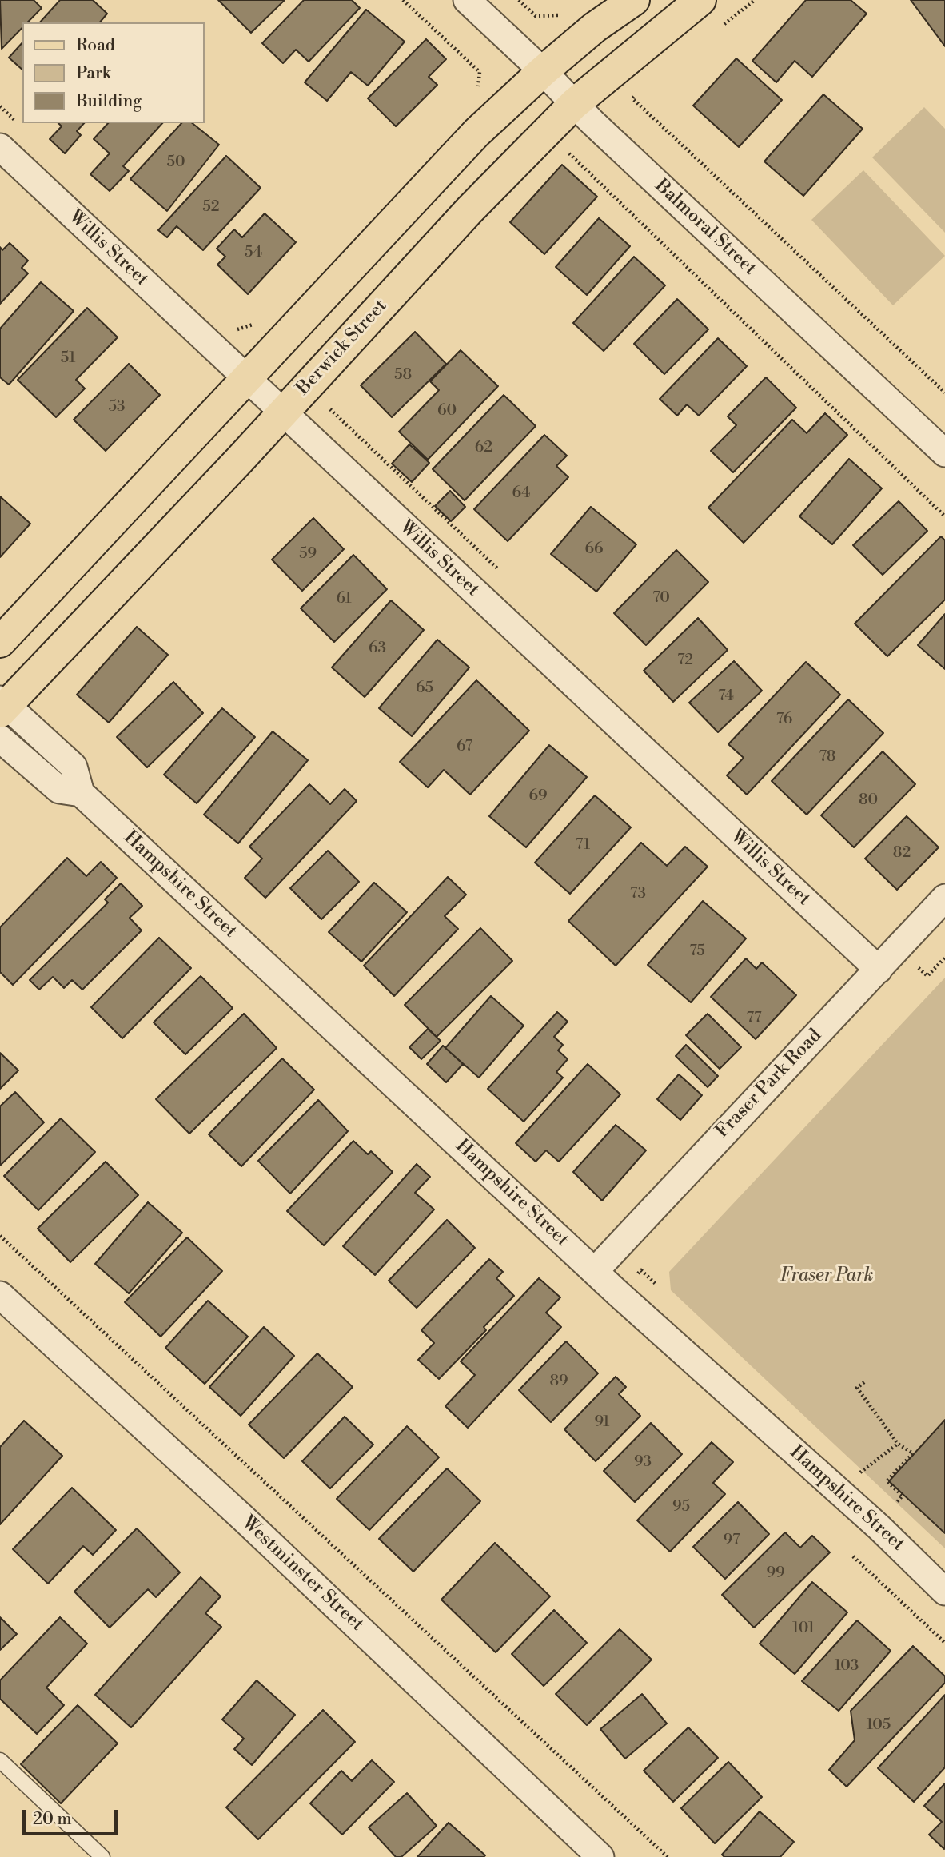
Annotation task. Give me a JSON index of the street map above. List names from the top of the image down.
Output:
{
  "streets": {
    "main road": ["Berwick Street"],
    "street": [
      "Balmoral Street",
      "Willis Street",
      "Hampshire Street",
      "Fraser Park Road",
      "Westminster Street"
    ]
  },
  "crossings": [
    ["Balmoral Street", "Berwick Street"],
    ["Willis Street", "Berwick Street"],
    ["Willis Street", "Fraser Park Road"],
    ["Hampshire Street", "Fraser Park Road"]
  ],
  "parks": ["Fraser Park"],
  "house_numbers": [
    "50",
    "52",
    "54",
    "51",
    "58",
    "53",
    "60",
    "62",
    "64",
    "66",
    "59",
    "70",
    "61",
    "63",
    "72",
    "65",
    "74",
    "76",
    "67",
    "78",
    "69",
    "80",
    "71",
    "82",
    "73",
    "75",
    "77",
    "89",
    "91",
    "93",
    "95",
    "97",
    "99",
    "101",
    "103",
    "105"
  ],
  "legend": ["Road", "Park", "Building"],
  "scale_bar": "20 m"
}
